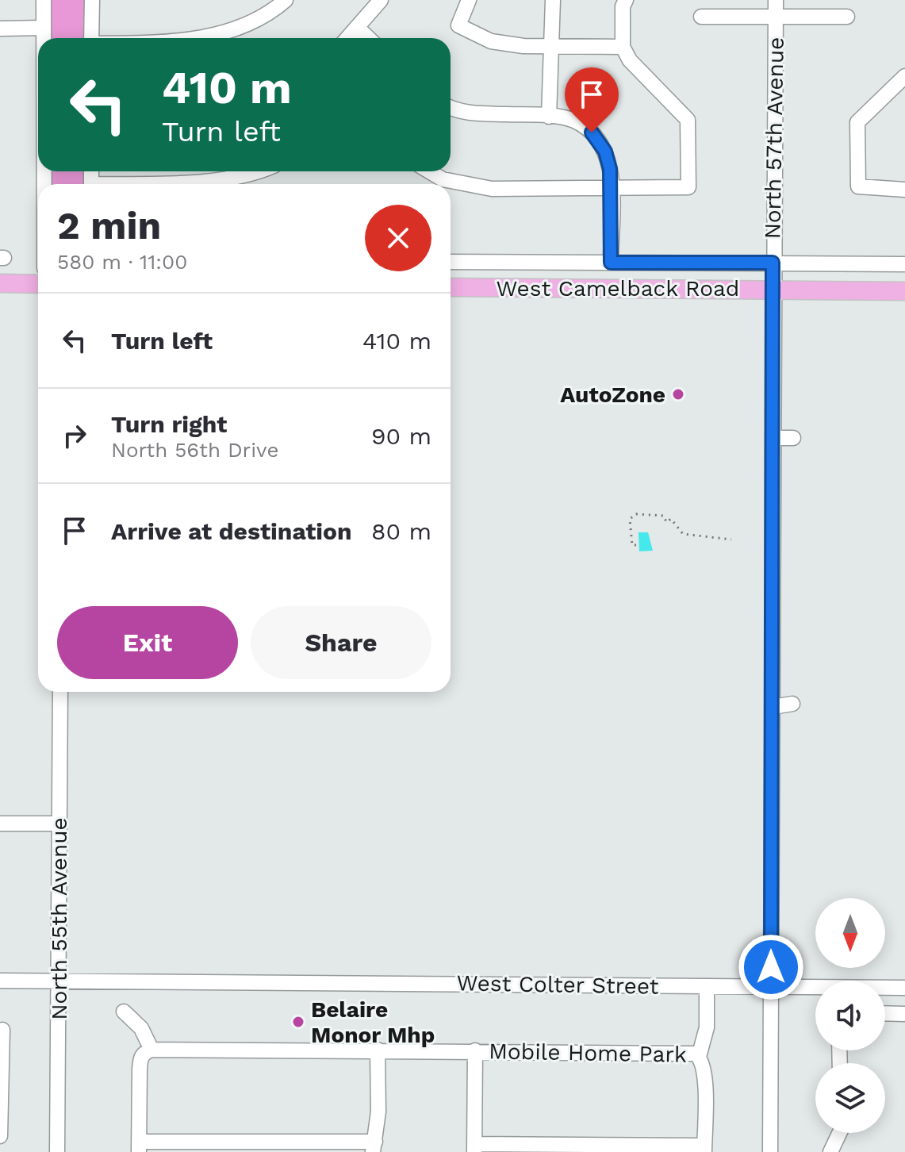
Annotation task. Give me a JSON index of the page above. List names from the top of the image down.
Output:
{
  "streets": {
    "main road": ["West Camelback Road"],
    "street": [
      "North 57th Avenue",
      "North 55th Avenue",
      "West Colter Street",
      "Mobile Home Park"
    ]
  },
  "crossings": [
    ["North 57th Avenue", "West Camelback Road"],
    ["North 57th Avenue", "West Colter Street"],
    ["North 55th Avenue", "West Colter Street"],
    ["West Colter Street", "Mobile Home Park"]
  ],
  "places": ["AutoZone", "Belaire Monor Mhp"],
  "north": "bottom",
  "page": {
    "turn": ["410 m", "Turn left"],
    "heading": ["2 min", "580 m · 11:00"],
    "list": [
      {
        "name": "Turn left",
        "value": "410 m"
      },
      {
        "name": "Turn right",
        "note": "North 56th Drive",
        "value": "90 m"
      },
      {
        "name": "Arrive at destination",
        "value": "80 m"
      }
    ],
    "buttons": ["Exit", "Share"]
  }
}
